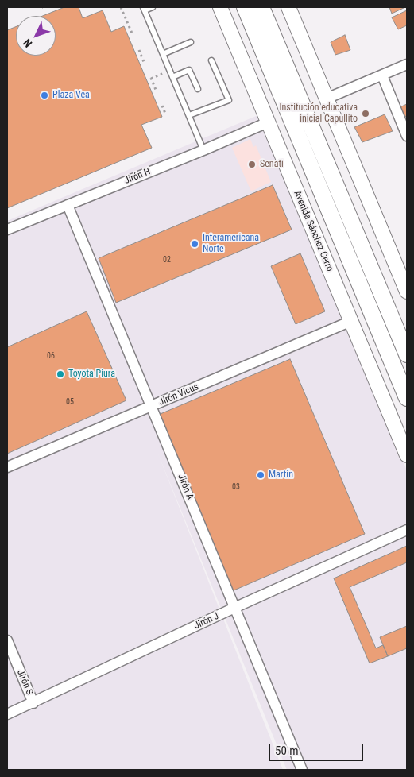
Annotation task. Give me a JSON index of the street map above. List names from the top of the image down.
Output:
{
  "streets": {
    "main road": ["Avenida Sánchez Cerro"],
    "street": [
      "Jirón H",
      "Jirón Vicus",
      "Jirón A",
      "Jirón J",
      "Jirón S"
    ]
  },
  "crossings": [
    ["Jirón H", "Avenida Sánchez Cerro"],
    ["Jirón H", "Jirón A"],
    ["Avenida Sánchez Cerro", "Jirón Vicus"],
    ["Jirón Vicus", "Jirón A"],
    ["Jirón A", "Jirón J"],
    ["Jirón J", "Jirón S"]
  ],
  "places": [
    "Plaza Vea",
    "Institución educativa inicial Capullito",
    "Senati",
    "Interamericana Norte",
    "Toyota Piura",
    "Martín"
  ],
  "house_numbers": [
    "02",
    "06",
    "05",
    "03"
  ],
  "scale_bar": "50 m",
  "north": "bottom left"
}
